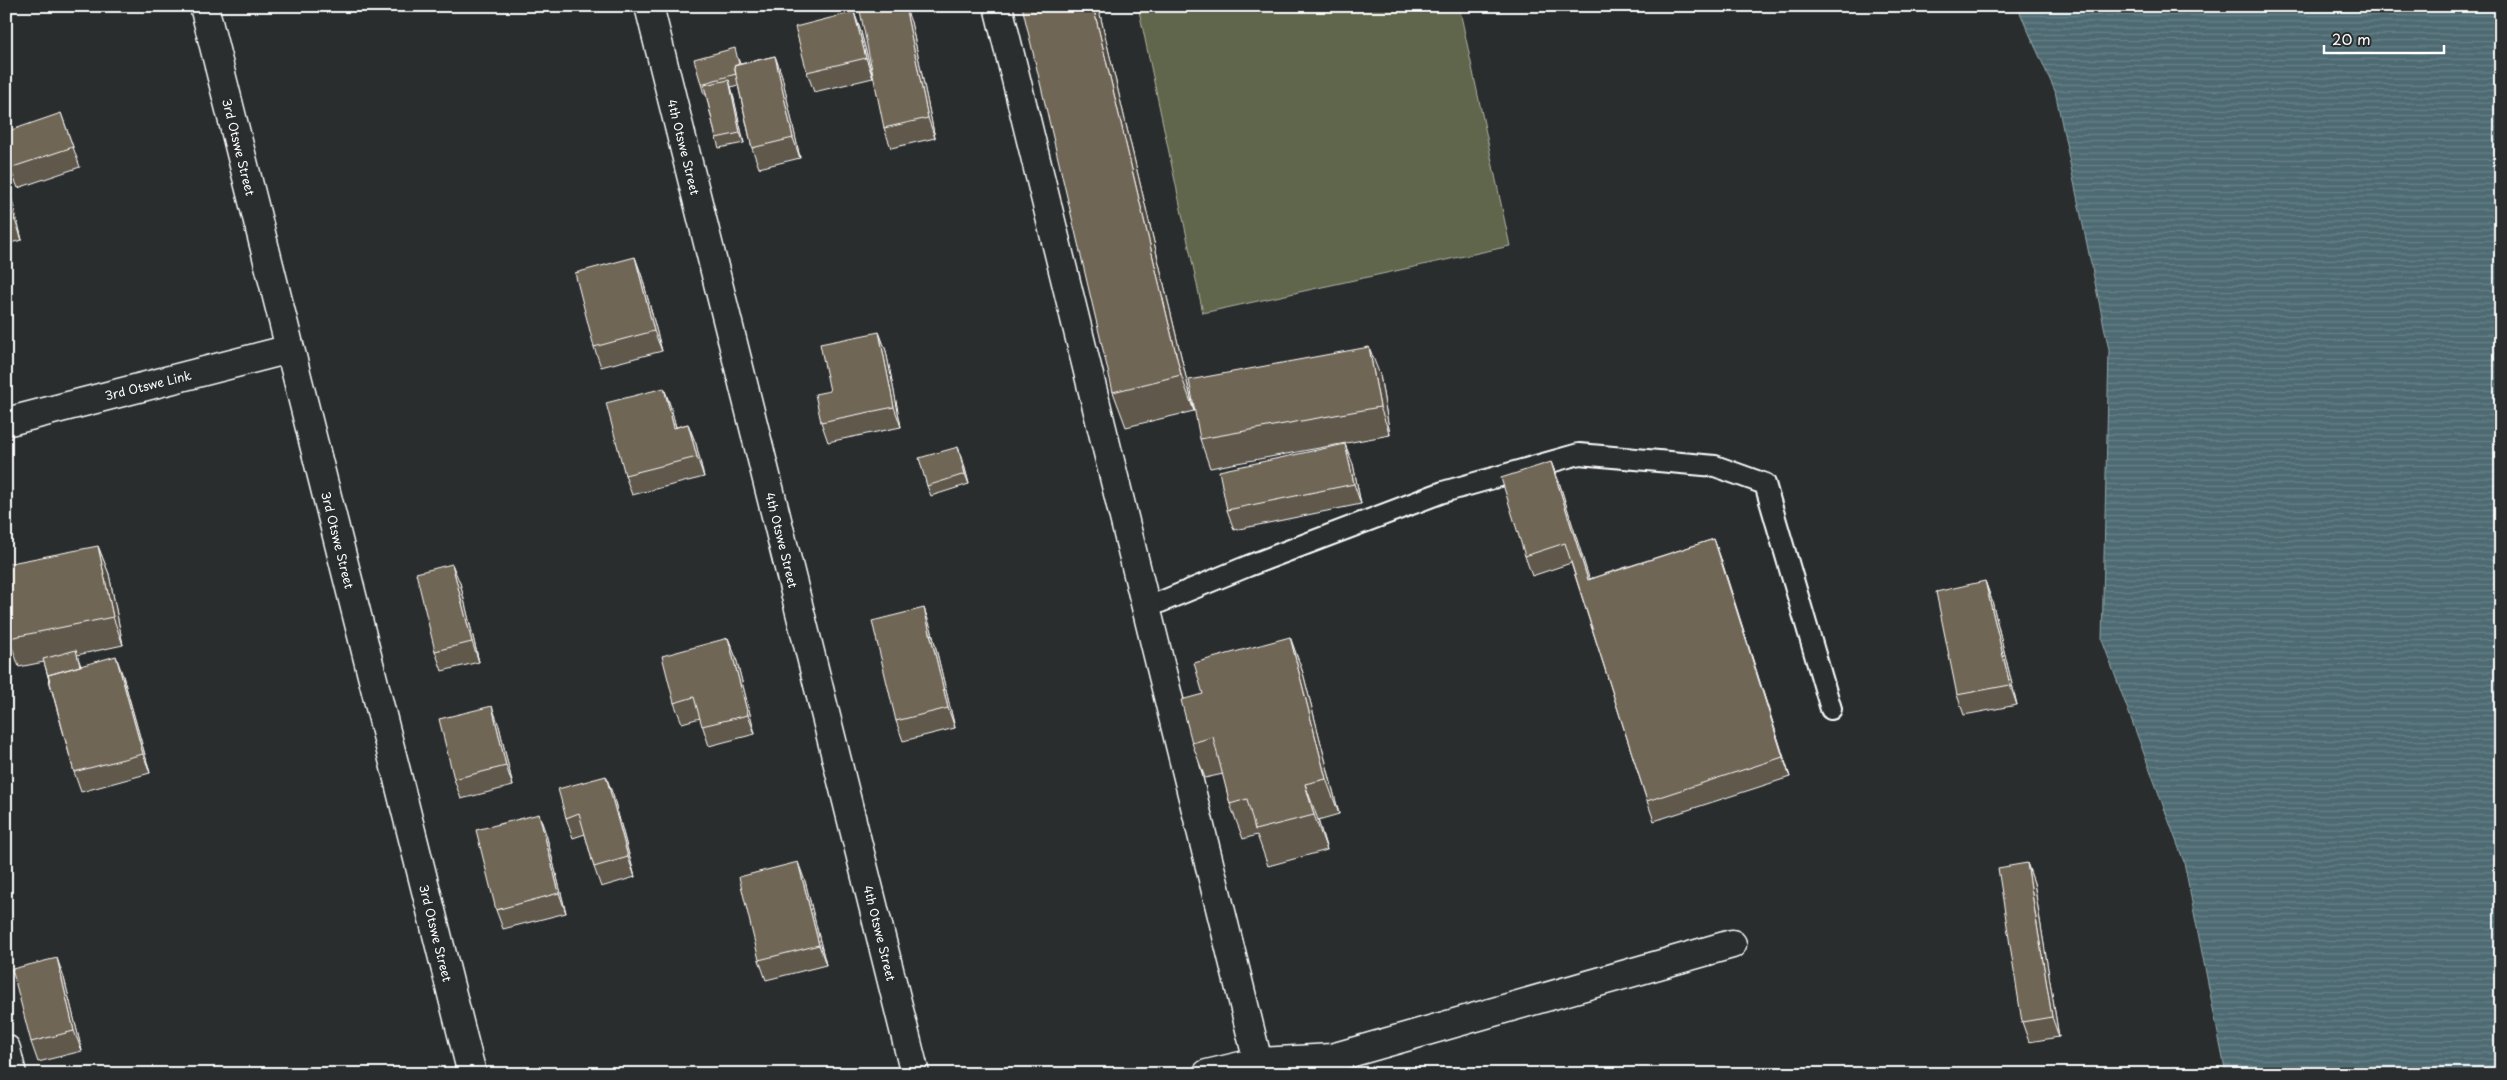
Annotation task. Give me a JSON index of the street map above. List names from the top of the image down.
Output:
{
  "streets": {
    "street": ["3rd Otswe Street", "4th Otswe Street", "3rd Otswe Link"]
  },
  "crossings": [
    ["3rd Otswe Street", "3rd Otswe Link"]
  ],
  "scale_bar": "20 m"
}
